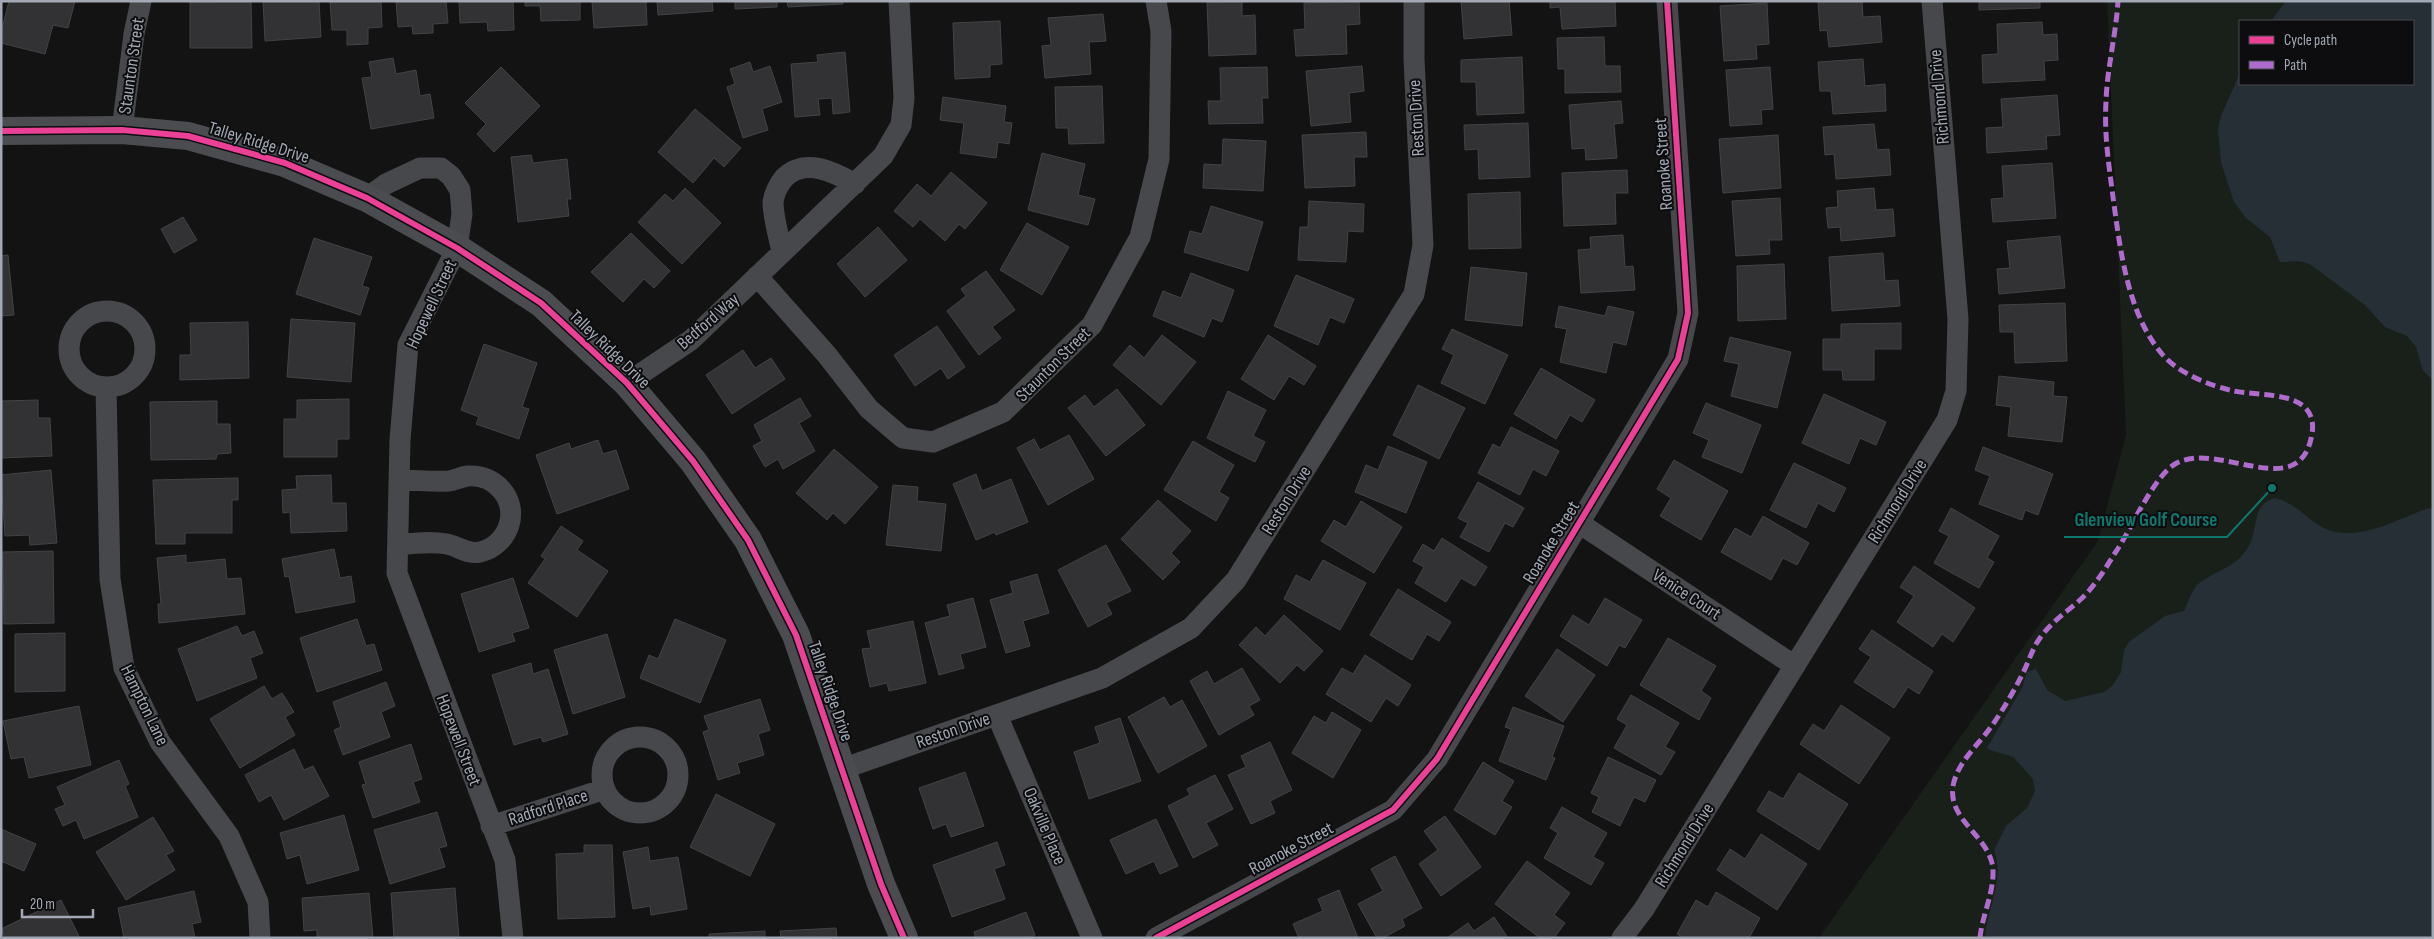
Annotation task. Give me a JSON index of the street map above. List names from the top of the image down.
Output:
{
  "streets": {
    "street": [
      "Staunton Street",
      "Richmond Drive",
      "Reston Drive",
      "Talley Ridge Drive",
      "Roanoke Street",
      "Hopewell Street",
      "Bedford Way",
      "Venice Court",
      "Hampton Lane",
      "Radford Place",
      "Oakville Place"
    ]
  },
  "crossings": [
    ["Staunton Street", "Talley Ridge Drive"],
    ["Staunton Street", "Bedford Way"],
    ["Richmond Drive", "Venice Court"],
    ["Reston Drive", "Talley Ridge Drive"],
    ["Reston Drive", "Oakville Place"],
    ["Talley Ridge Drive", "Hopewell Street"],
    ["Talley Ridge Drive", "Bedford Way"],
    ["Roanoke Street", "Venice Court"],
    ["Hopewell Street", "Radford Place"]
  ],
  "places": ["Glenview Golf Course"],
  "legend": ["Cycle path", "Path"],
  "scale_bar": "20 m"
}
